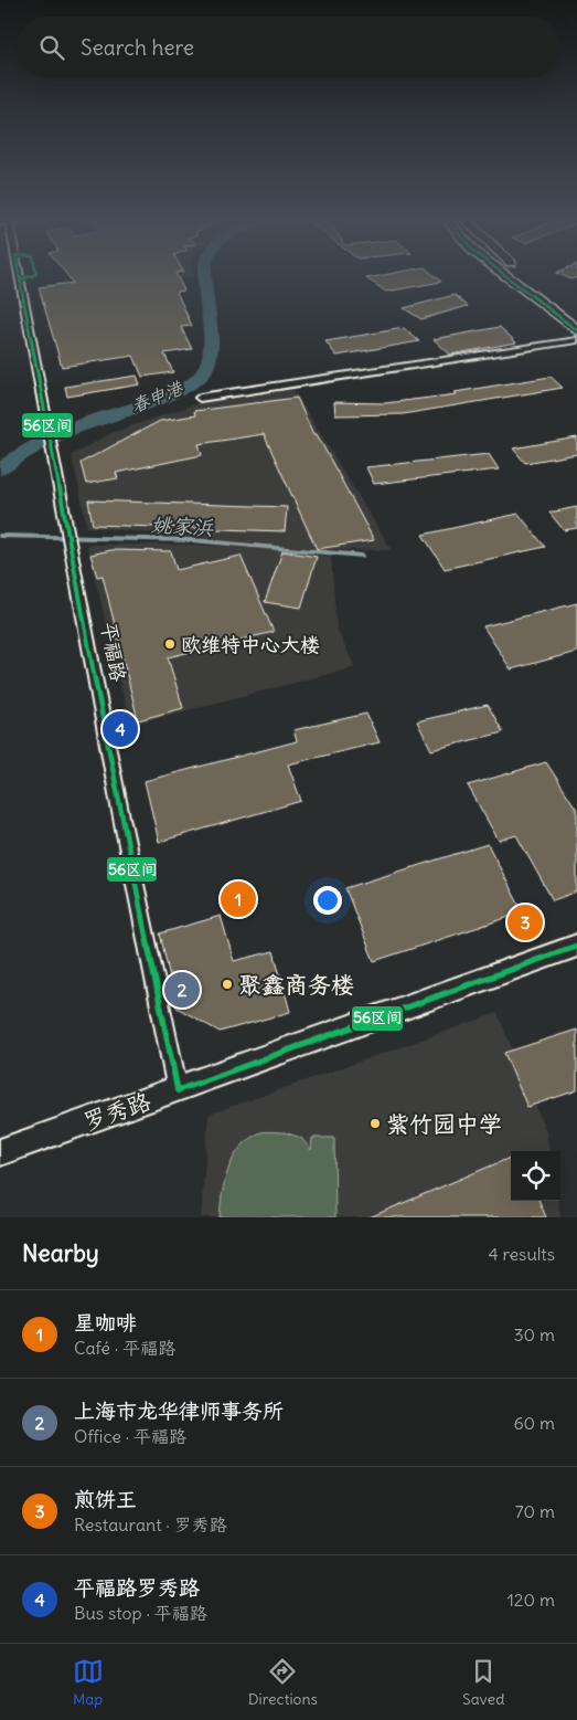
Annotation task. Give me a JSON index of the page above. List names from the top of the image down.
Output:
{
  "streets": {
    "street": ["平福路", "罗秀路"]
  },
  "crossings": [
    ["平福路", "罗秀路"]
  ],
  "water": ["春申港", "姚家浜"],
  "places": ["欧维特中心大楼", "聚鑫商务楼", "紫竹园中学"],
  "lines": ["transit line 56区间"],
  "page": {
    "search": "Search here",
    "pins": [
      "4",
      "1",
      "3",
      "2"
    ],
    "heading": ["Nearby", "4 results"],
    "list": [
      {
        "mark": "1",
        "name": "星咖啡",
        "note": "Café · 平福路",
        "value": "30 m"
      },
      {
        "mark": "2",
        "name": "上海市龙华律师事务所",
        "note": "Office · 平福路",
        "value": "60 m"
      },
      {
        "mark": "3",
        "name": "煎饼王",
        "note": "Restaurant · 罗秀路",
        "value": "70 m"
      },
      {
        "mark": "4",
        "name": "平福路罗秀路",
        "note": "Bus stop · 平福路",
        "value": "120 m"
      }
    ],
    "nav": ["Map", "Directions", "Saved"]
  }
}
